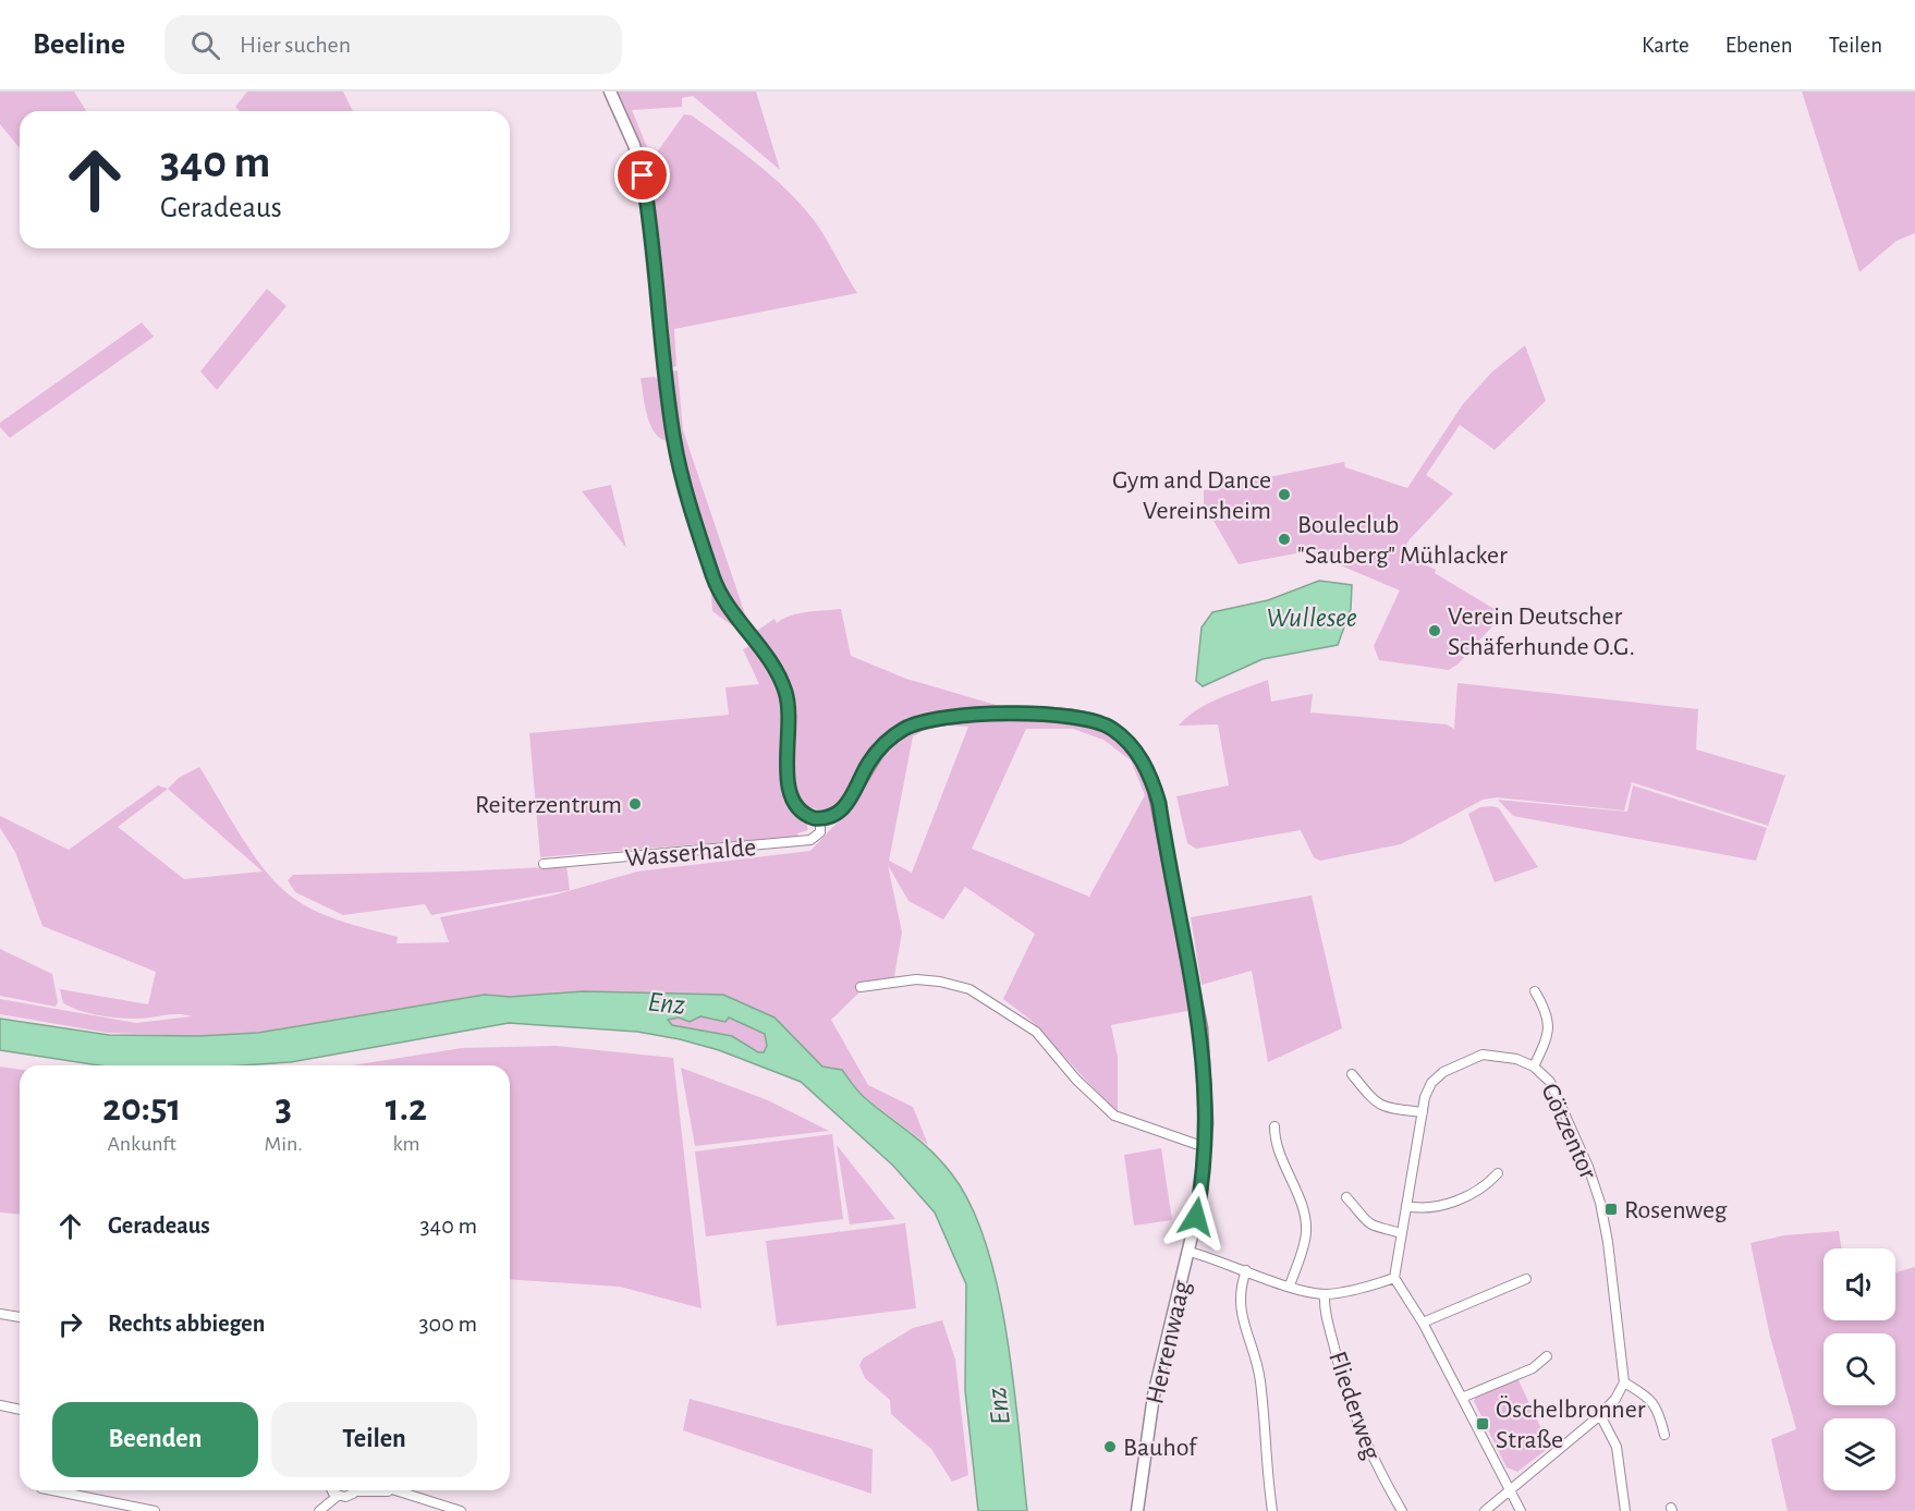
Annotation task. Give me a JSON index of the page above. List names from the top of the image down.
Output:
{
  "streets": {
    "main road": ["Herrenwaag"],
    "street": ["Wasserhalde", "Götzentor", "Fliederweg"]
  },
  "crossings": [
    ["Wasserhalde", "Herrenwaag"]
  ],
  "water": ["Wullesee", "Enz"],
  "places": {
    "other": [
      "Gym and Dance Vereinsheim",
      "Bouleclub \"Sauberg\" Mühlacker",
      "Verein Deutscher Schäferhunde O.G.",
      "Reiterzentrum",
      "Bauhof"
    ],
    "transit": ["Rosenweg", "Öschelbronner Straße"]
  },
  "page": {
    "header": "Beeline",
    "search": "Hier suchen",
    "nav": ["Karte", "Ebenen", "Teilen"],
    "turn": ["340 m", "Geradeaus"],
    "eta": [
      "20:51",
      "Ankunft",
      "3",
      "Min.",
      "1.2",
      "km"
    ],
    "list": [
      {
        "name": "Geradeaus",
        "value": "340 m"
      },
      {
        "name": "Rechts abbiegen",
        "value": "300 m"
      }
    ],
    "buttons": ["Beenden", "Teilen"]
  }
}
